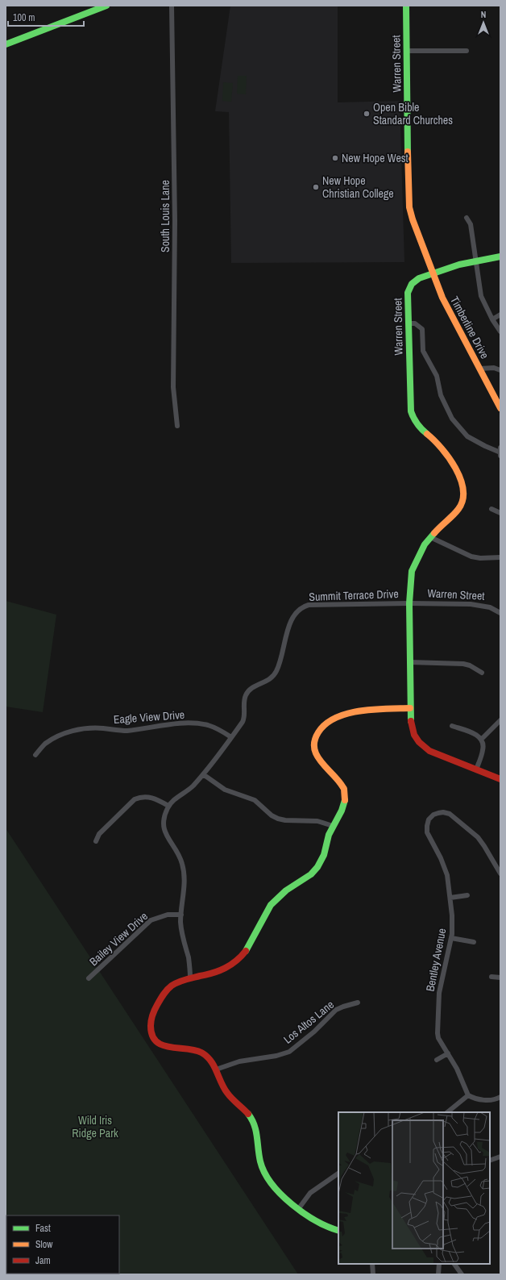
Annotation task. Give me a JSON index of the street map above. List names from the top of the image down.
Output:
{
  "streets": {
    "street": [
      "Warren Street",
      "South Louis Lane",
      "Timberline Drive",
      "Summit Terrace Drive",
      "Eagle View Drive",
      "Bailey View Drive",
      "Bentley Avenue",
      "Los Altos Lane"
    ]
  },
  "crossings": [
    ["Warren Street", "Timberline Drive"],
    ["Warren Street", "Summit Terrace Drive"],
    ["Summit Terrace Drive", "Eagle View Drive"],
    ["Summit Terrace Drive", "Bailey View Drive"]
  ],
  "parks": ["Wild Iris Ridge Park"],
  "places": ["Open Bible Standard Churches", "New Hope West", "New Hope Christian College"],
  "legend": ["Fast", "Slow", "Jam"],
  "scale_bar": "100 m",
  "north": "top"
}
